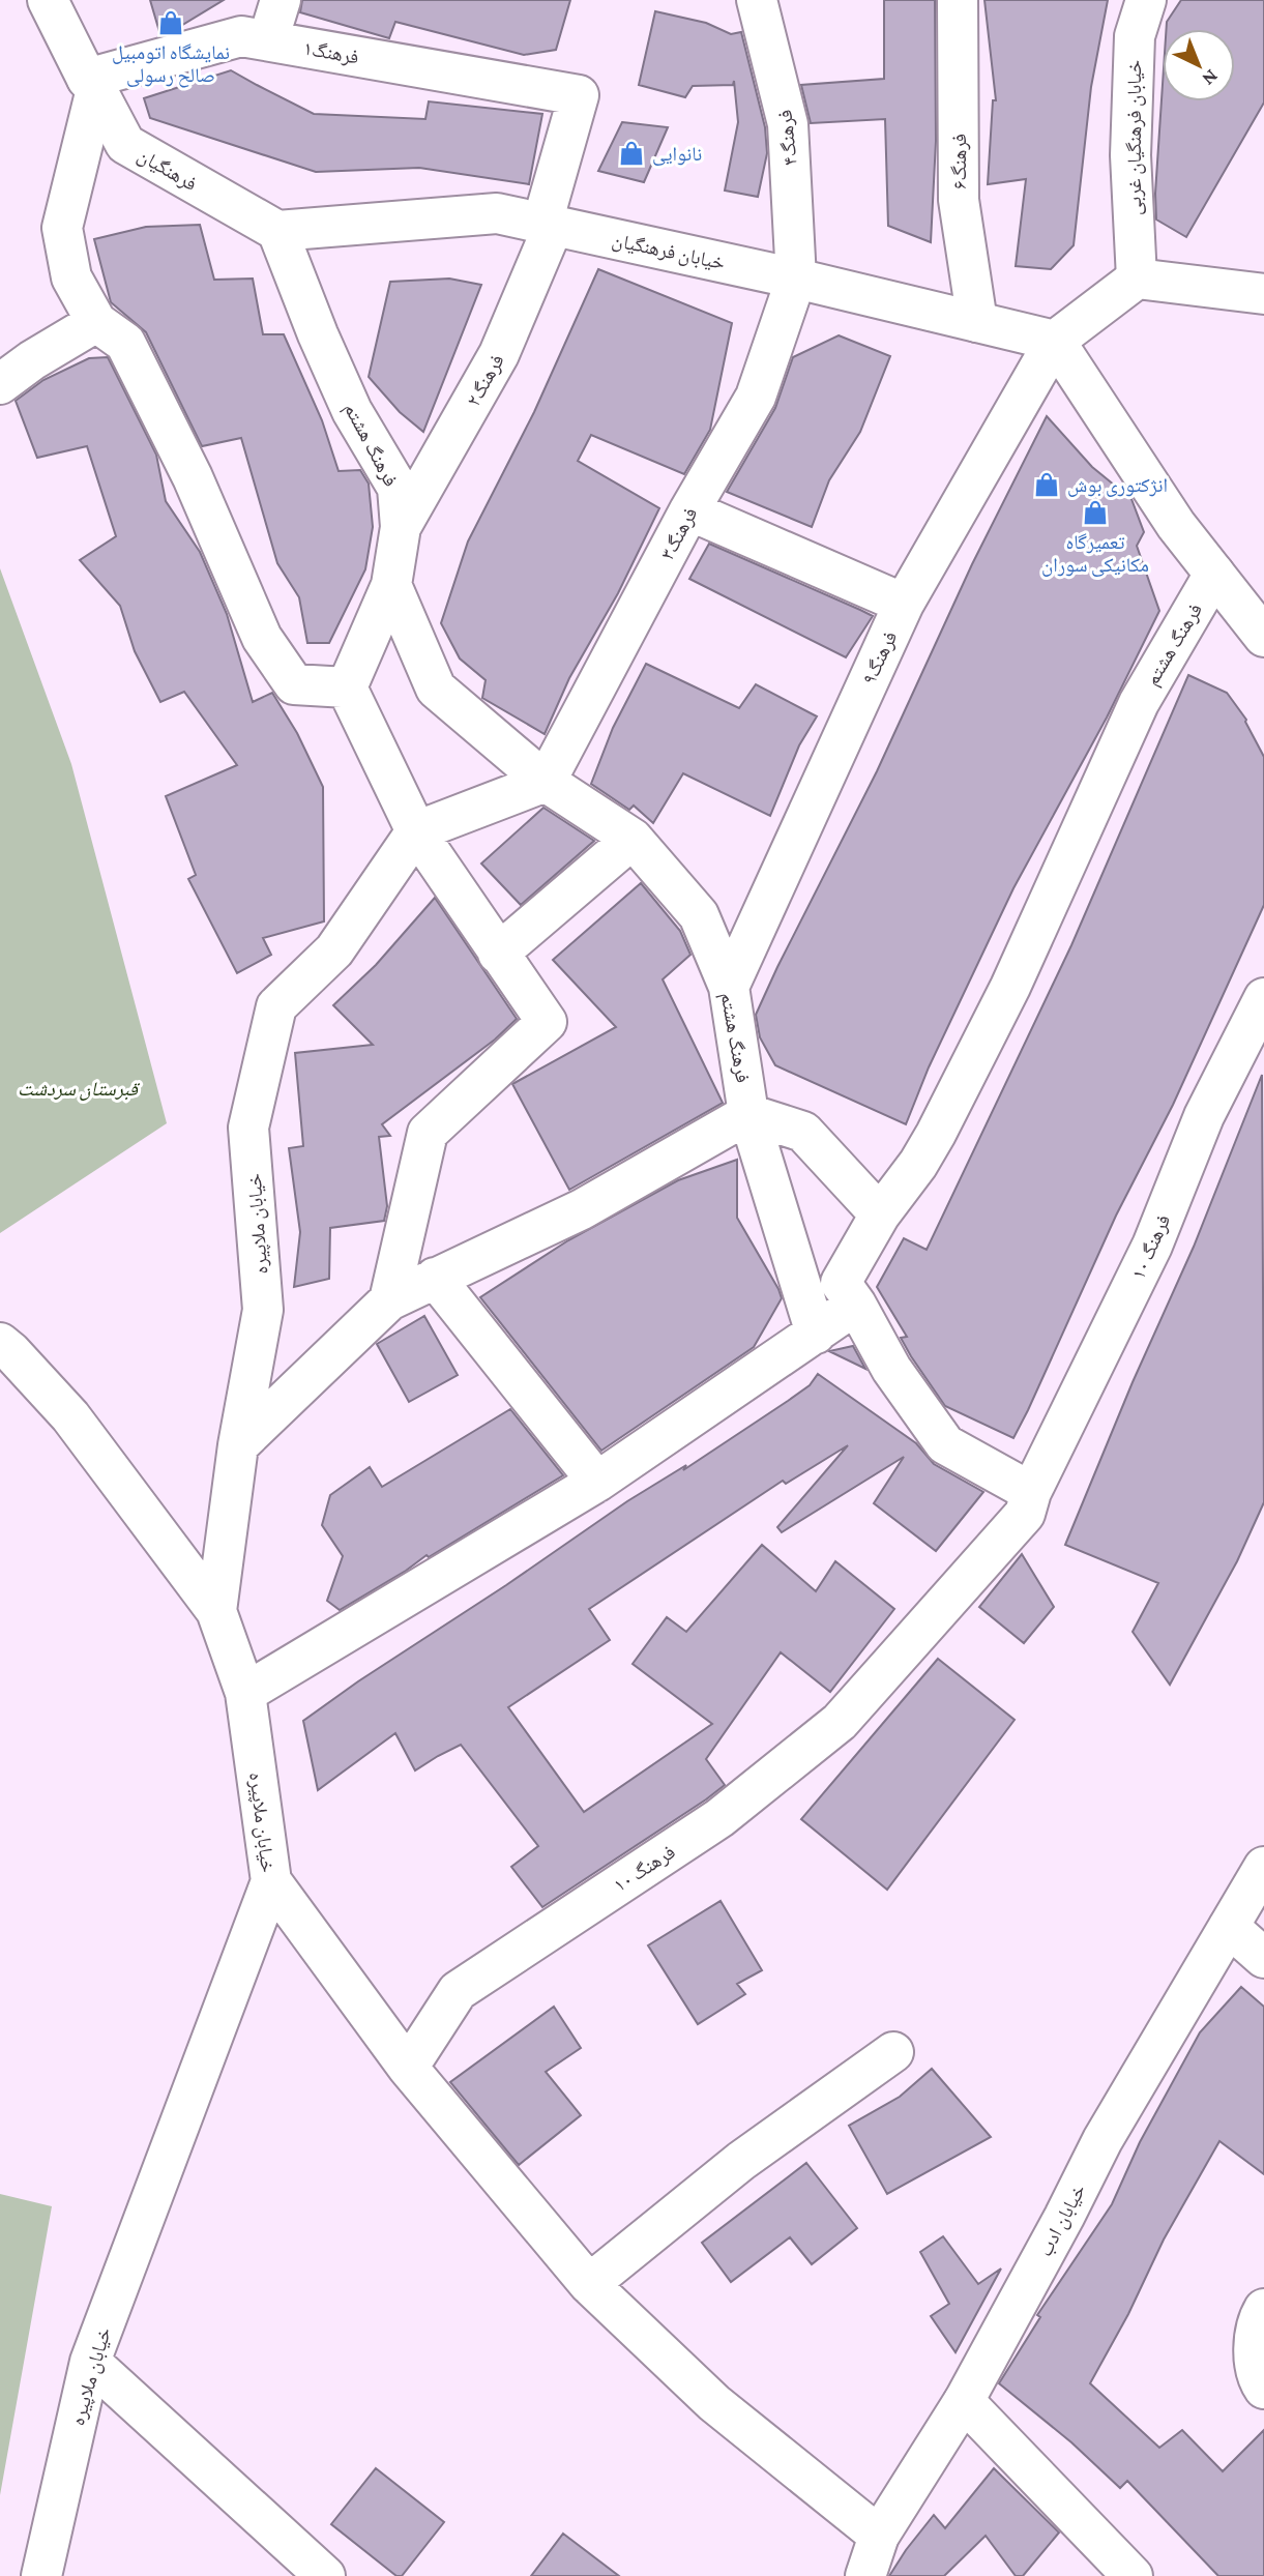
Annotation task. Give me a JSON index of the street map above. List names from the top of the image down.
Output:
{
  "streets": {
    "street": [
      "فرهنگ۱",
      "فرهنگ۴",
      "خیابان فرهنگیان غربی",
      "فرهنگ۶",
      "فرهنگیان",
      "خیابان فرهنگیان",
      "فرهنگ۲",
      "فرهنگ هشتم",
      "فرهنگ۳",
      "فرهنگ۹",
      "خیابان ملاپیره",
      "فرهنگ ۱۰",
      "خیابان ادب"
    ]
  },
  "crossings": [
    ["فرهنگ۱", "فرهنگیان"],
    ["فرهنگ۱", "فرهنگ۲"],
    ["فرهنگ۴", "خیابان فرهنگیان"],
    ["فرهنگ۴", "فرهنگ۳"],
    ["فرهنگ۶", "خیابان فرهنگیان"],
    ["فرهنگیان", "خیابان فرهنگیان"],
    ["فرهنگیان", "فرهنگ هشتم"],
    ["خیابان فرهنگیان", "فرهنگ۲"],
    ["خیابان فرهنگیان", "فرهنگ هشتم"],
    ["خیابان فرهنگیان", "فرهنگ۳"],
    ["خیابان فرهنگیان", "فرهنگ۹"],
    ["فرهنگ۲", "فرهنگ هشتم"],
    ["فرهنگ هشتم", "فرهنگ۳"],
    ["فرهنگ هشتم", "فرهنگ۹"]
  ],
  "parks": ["قبرستان سردشت"],
  "places": {
    "shop": [
      "نمایشگاه اتومبیل صالح رسولی",
      "نانوایی",
      "انژکتوری بوش",
      "تعمیرگاه مکانیکی سوران"
    ]
  },
  "north": "bottom right"
}
